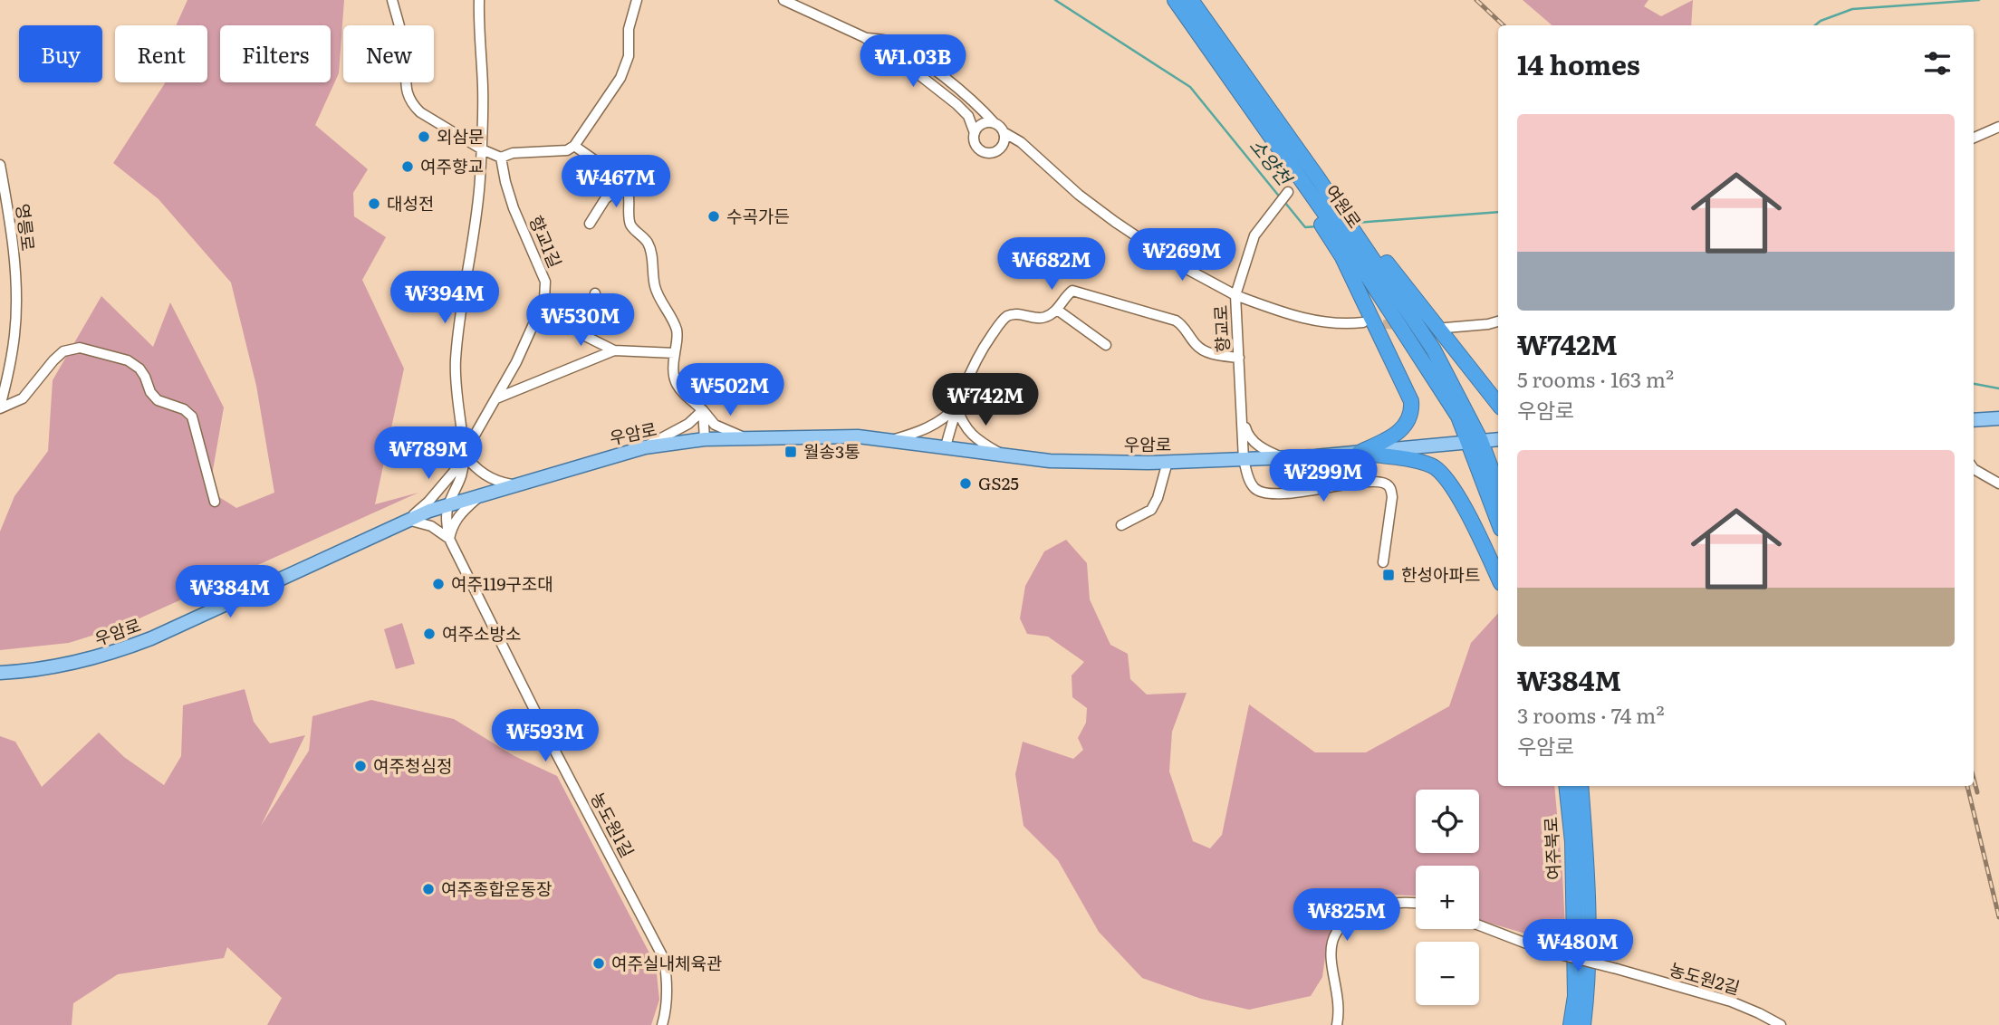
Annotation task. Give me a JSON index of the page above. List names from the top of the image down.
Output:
{
  "streets": {
    "highway": ["여원로", "여주북로"],
    "main road": ["우암로"],
    "street": [
      "영릉로",
      "향교1길",
      "향교로",
      "농도원1길",
      "농도원2길"
    ]
  },
  "crossings": [
    ["여원로", "우암로"],
    ["향교1길", "우암로"],
    ["향교1길", "농도원1길"],
    ["향교로", "우암로"],
    ["우암로", "농도원1길"]
  ],
  "water": ["소양천"],
  "places": {
    "other": [
      "외삼문",
      "여주향교",
      "대성전",
      "수곡가든",
      "GS25",
      "여주119구조대",
      "여주소방소",
      "여주청심정",
      "여주종합운동장",
      "여주실내체육관"
    ],
    "transit": ["월송3통", "한성아파트"]
  },
  "page": {
    "chip": [
      "Buy",
      "Rent",
      "Filters",
      "New"
    ],
    "heading": "14 homes",
    "price": [
      "₩1.03B",
      "₩467M",
      "₩269M",
      "₩682M",
      "₩394M",
      "₩530M",
      "₩502M",
      "₩742M",
      "₩789M",
      "₩299M",
      "₩384M",
      "₩593M",
      "₩825M",
      "₩480M"
    ],
    "list": [
      {
        "name": "₩742M",
        "note": "5 rooms · 163 m² · 우암로"
      },
      {
        "name": "₩384M",
        "note": "3 rooms · 74 m² · 우암로"
      }
    ],
    "map_buttons": ["+", "−"]
  }
}
